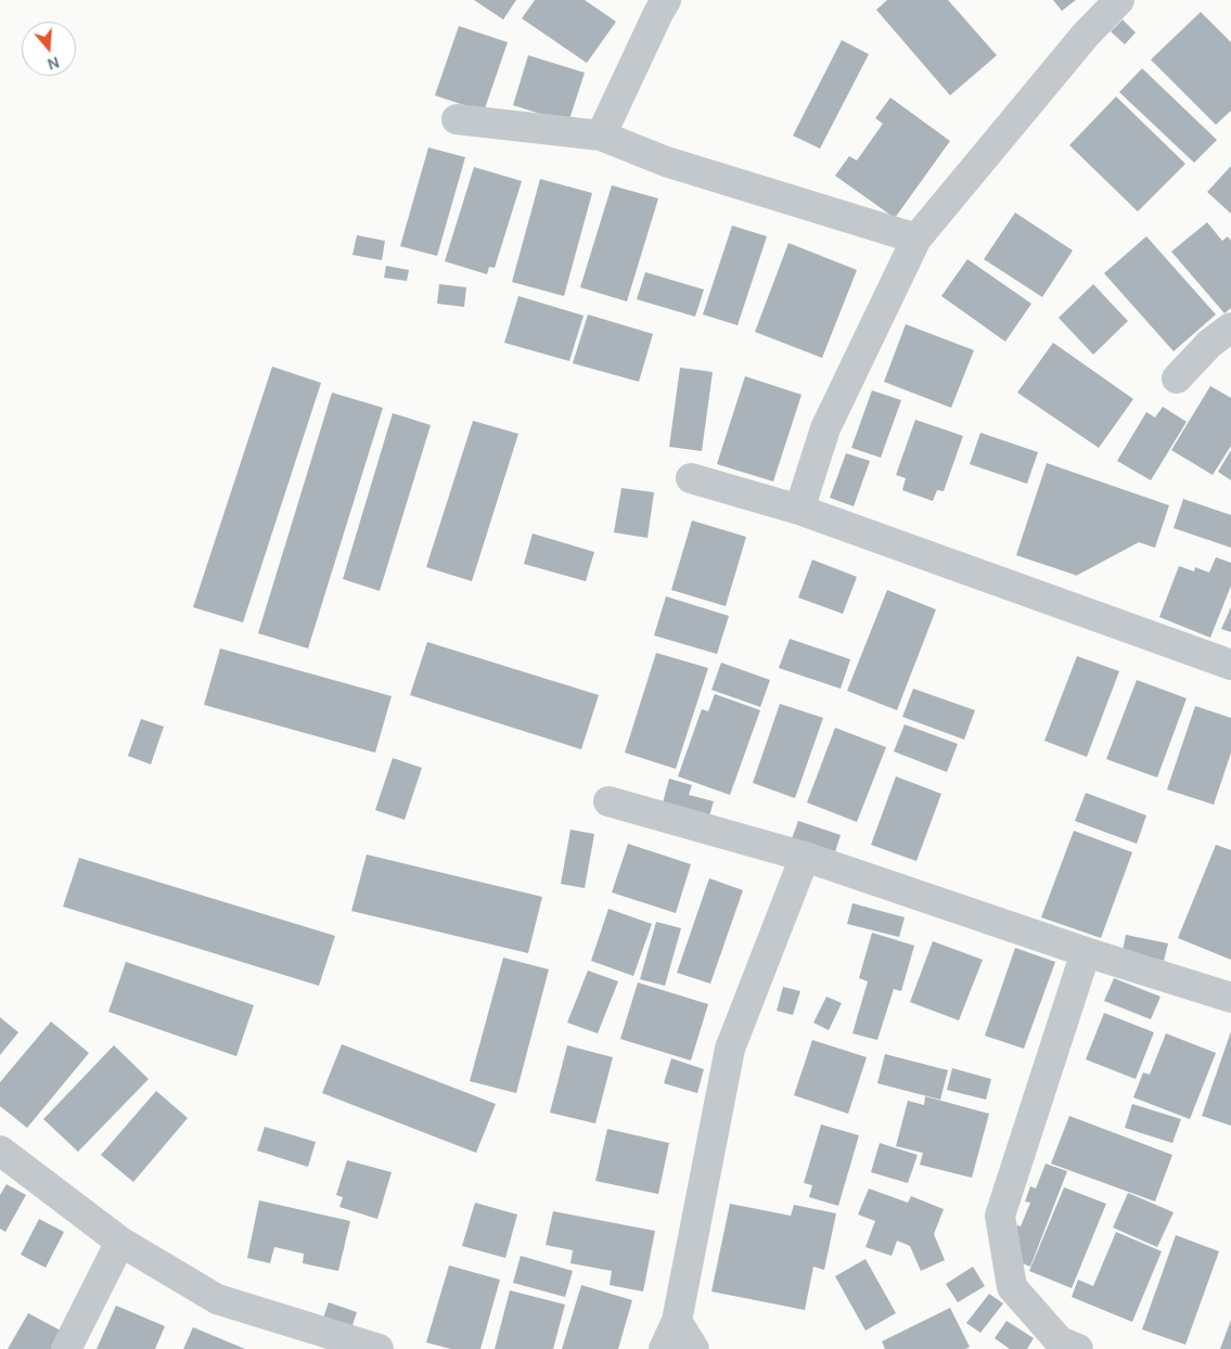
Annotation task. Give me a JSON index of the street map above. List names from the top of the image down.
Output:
{
  "north": "bottom"
}
